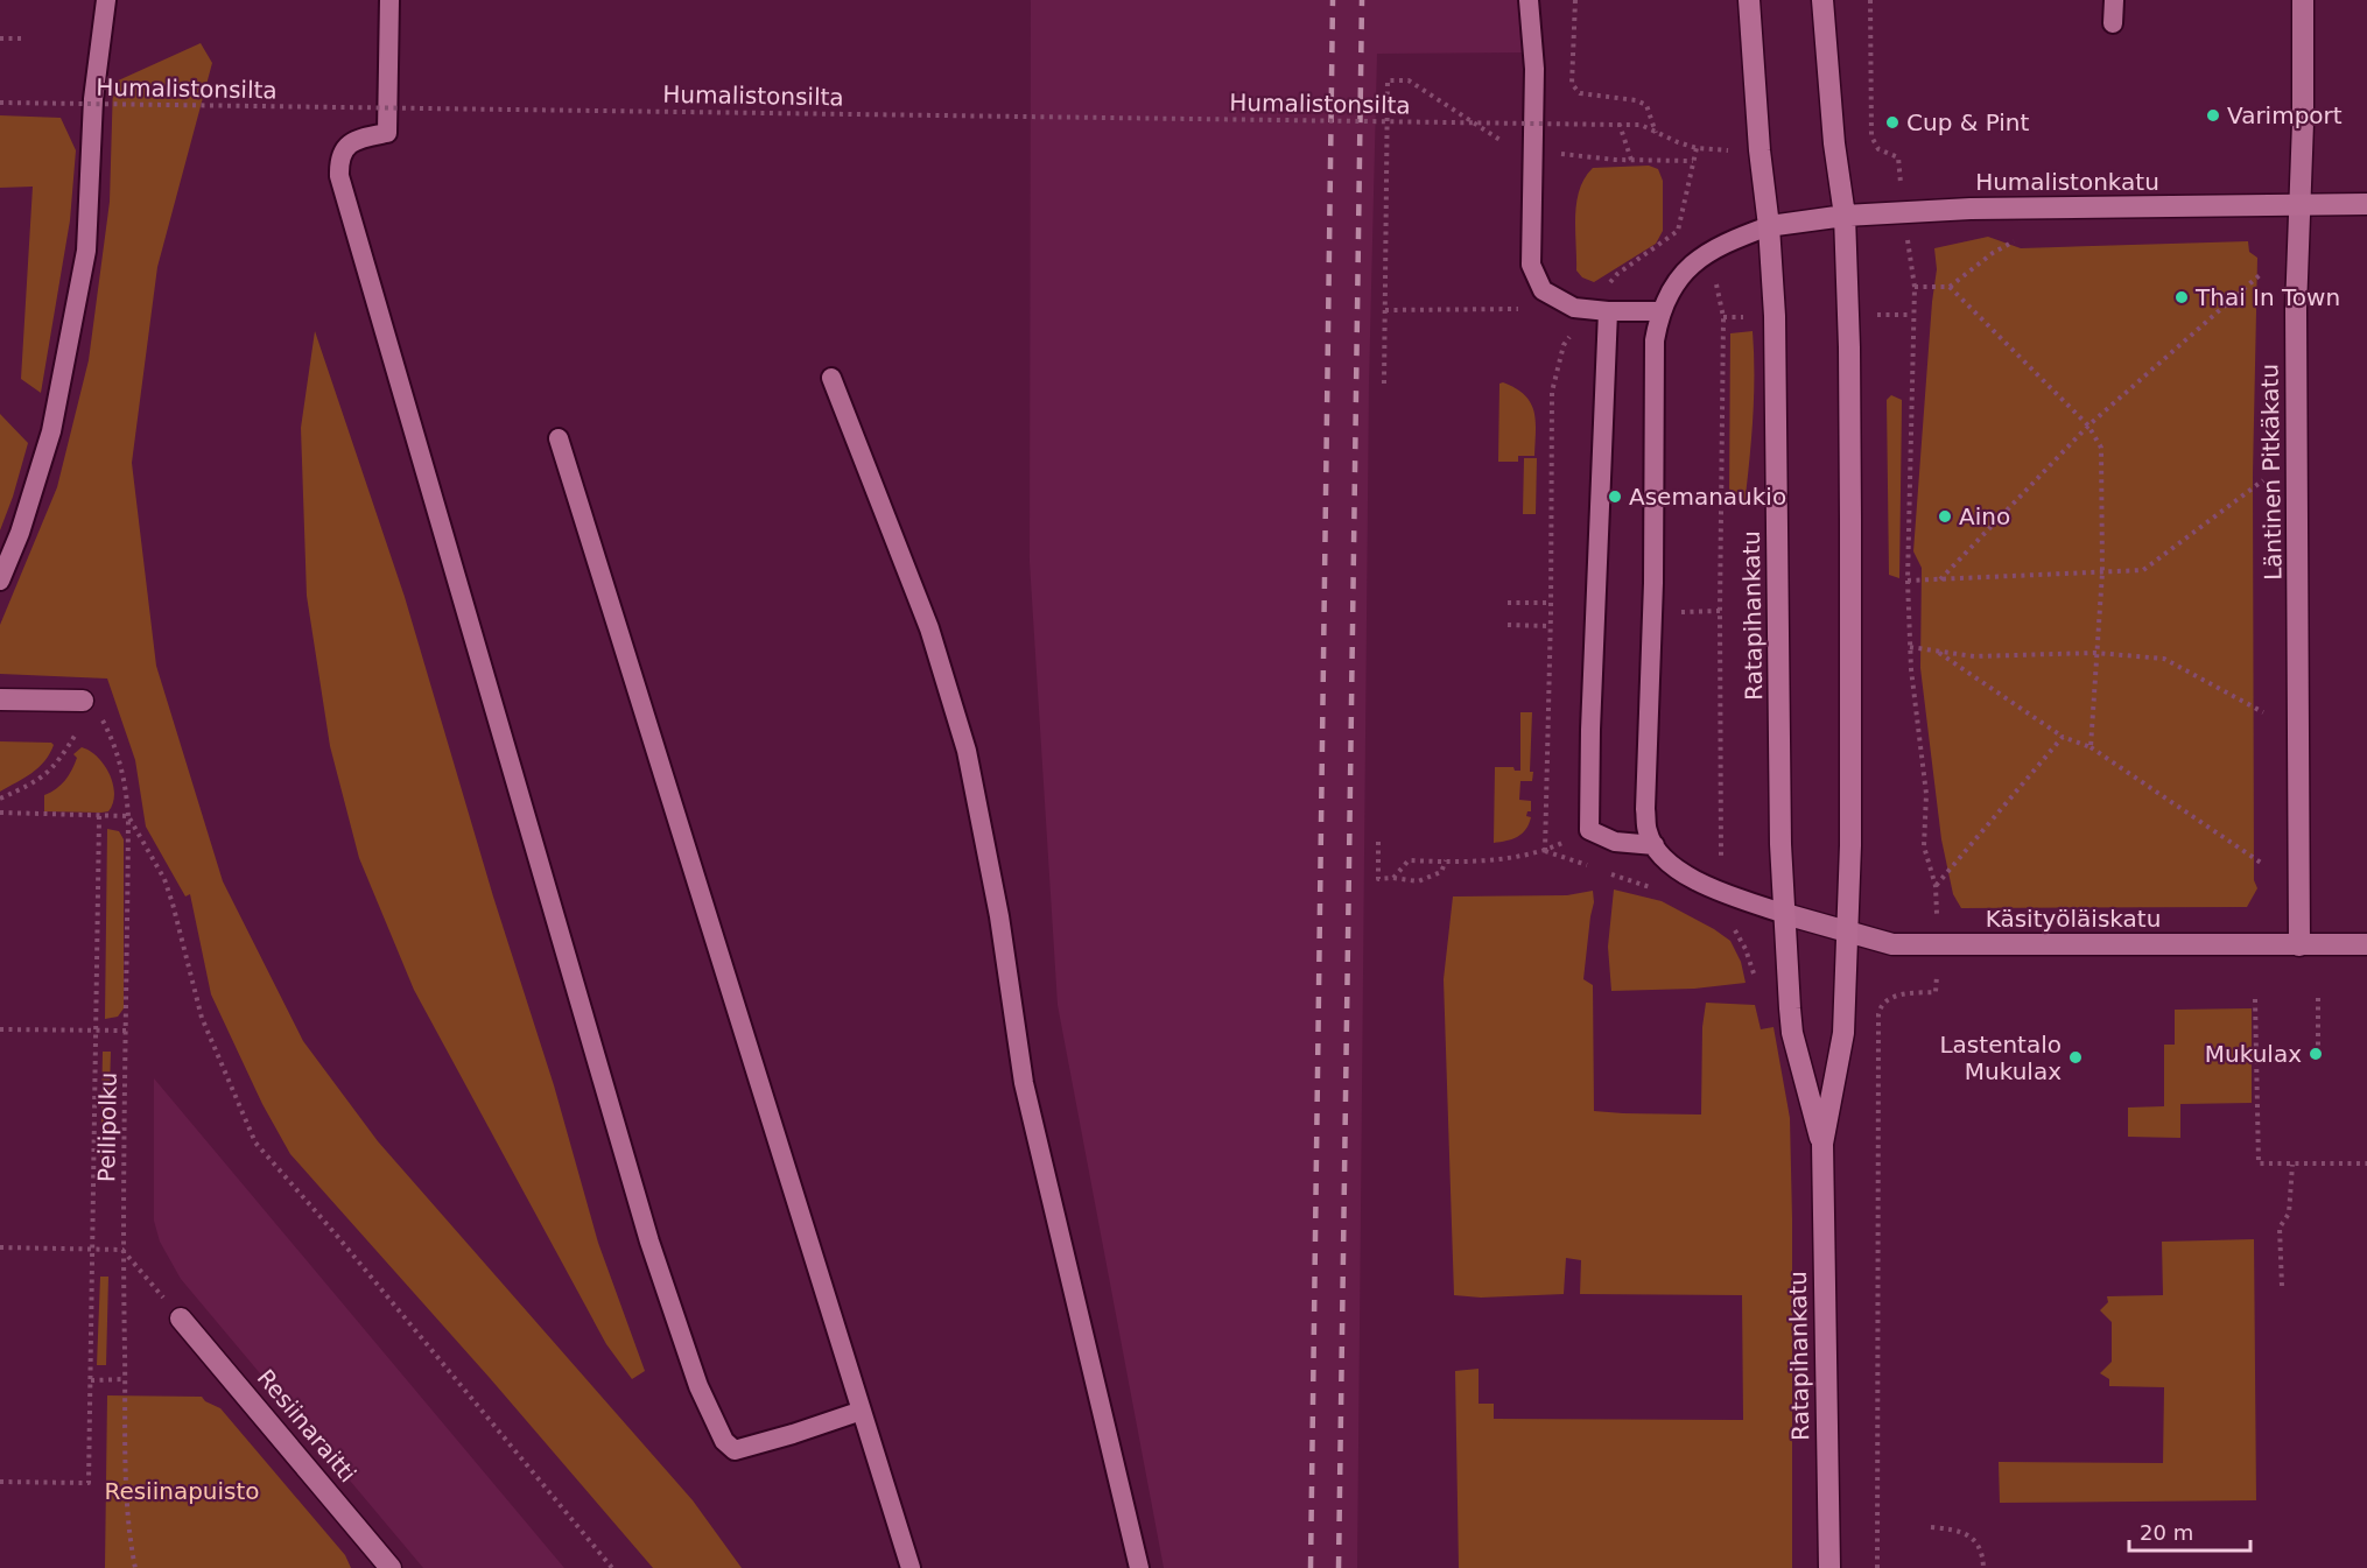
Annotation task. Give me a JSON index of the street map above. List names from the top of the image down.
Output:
{
  "streets": {
    "main road": ["Humalistonkatu", "Ratapihankatu"],
    "street": ["Läntinen Pitkäkatu", "Käsityöläiskatu", "Resiinaraitti"],
    "path": ["Humalistonsilta", "Peilipolku"]
  },
  "crossings": [
    ["Humalistonkatu", "Läntinen Pitkäkatu"],
    ["Humalistonkatu", "Ratapihankatu"],
    ["Läntinen Pitkäkatu", "Käsityöläiskatu"],
    ["Ratapihankatu", "Käsityöläiskatu"]
  ],
  "parks": ["Resiinapuisto"],
  "places": [
    "Varimport",
    "Cup & Pint",
    "Thai In Town",
    "Asemanaukio",
    "Aino",
    "Mukulax",
    "Lastentalo Mukulax"
  ],
  "scale_bar": "20 m"
}
